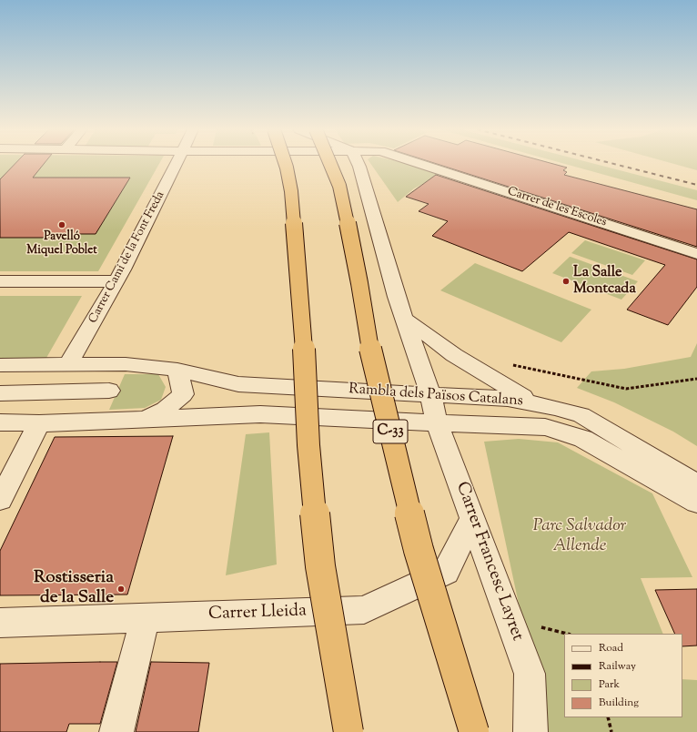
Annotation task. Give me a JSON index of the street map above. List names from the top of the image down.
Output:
{
  "streets": {
    "highway": ["C-33"],
    "street": [
      "Carrer de les Escoles",
      "Carrer Camí de la Font Freda",
      "Rambla dels Països Catalans",
      "Carrer Francesc Layret",
      "Carrer Lleida"
    ]
  },
  "crossings": [
    ["Carrer Camí de la Font Freda", "Rambla dels Països Catalans"],
    ["Rambla dels Països Catalans", "Carrer Francesc Layret"],
    ["Carrer Francesc Layret", "Carrer Lleida"]
  ],
  "parks": ["Parc Salvador Allende"],
  "places": ["Pavelló Miquel Poblet", "La Salle Montcada", "Rostisseria de la Salle"],
  "legend": [
    "Road",
    "Railway",
    "Park",
    "Building"
  ]
}
